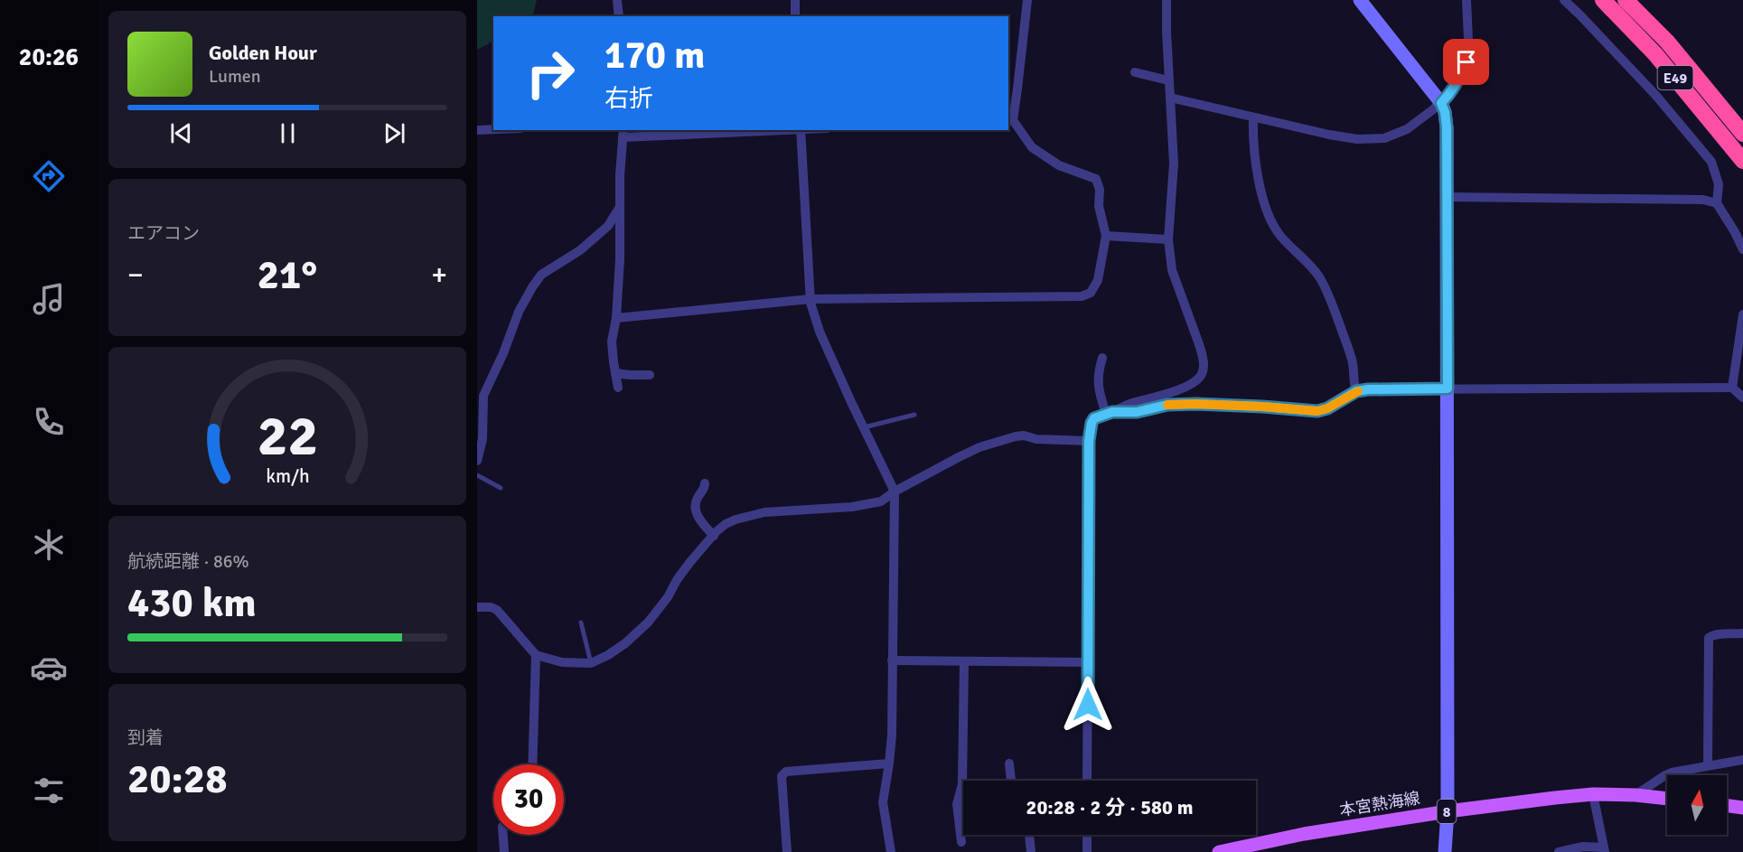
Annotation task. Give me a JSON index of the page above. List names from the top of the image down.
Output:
{
  "streets": {
    "highway": ["E49"],
    "main road": ["本宮熱海線", "8"]
  },
  "north": "top",
  "page": {
    "tabs": "20:26",
    "turn": ["170 m", "右折"],
    "song": ["Golden Hour", "Lumen"],
    "tile": [
      "エアコン",
      ["航続距離 · 86%", "430 km"],
      ["到着", "20:28"]
    ],
    "heat": ["−", "21°", "+"],
    "limit": "30",
    "trip": "20:28 · 2 分 · 580 m",
    "gauge": ["22", "km/h"]
  }
}
